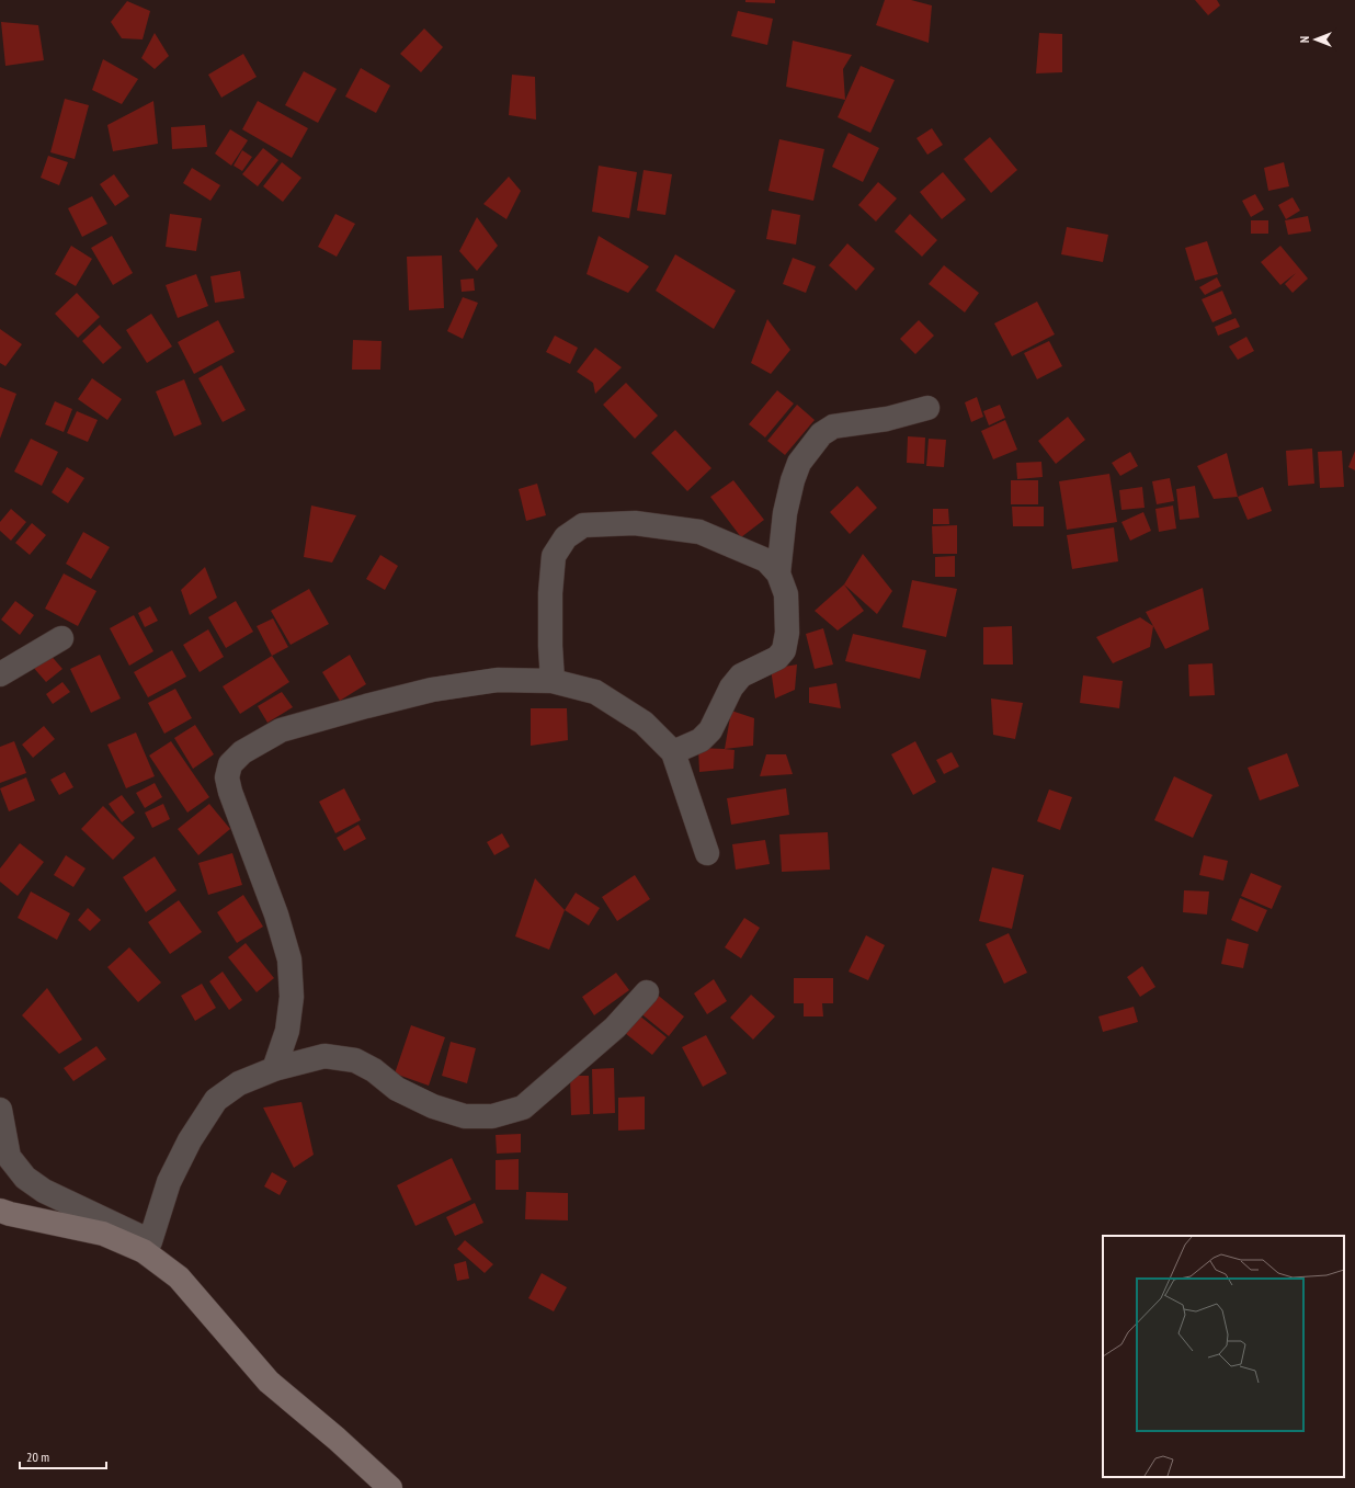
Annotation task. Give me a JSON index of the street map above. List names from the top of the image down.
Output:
{
  "scale_bar": "20 m",
  "north": "left"
}
